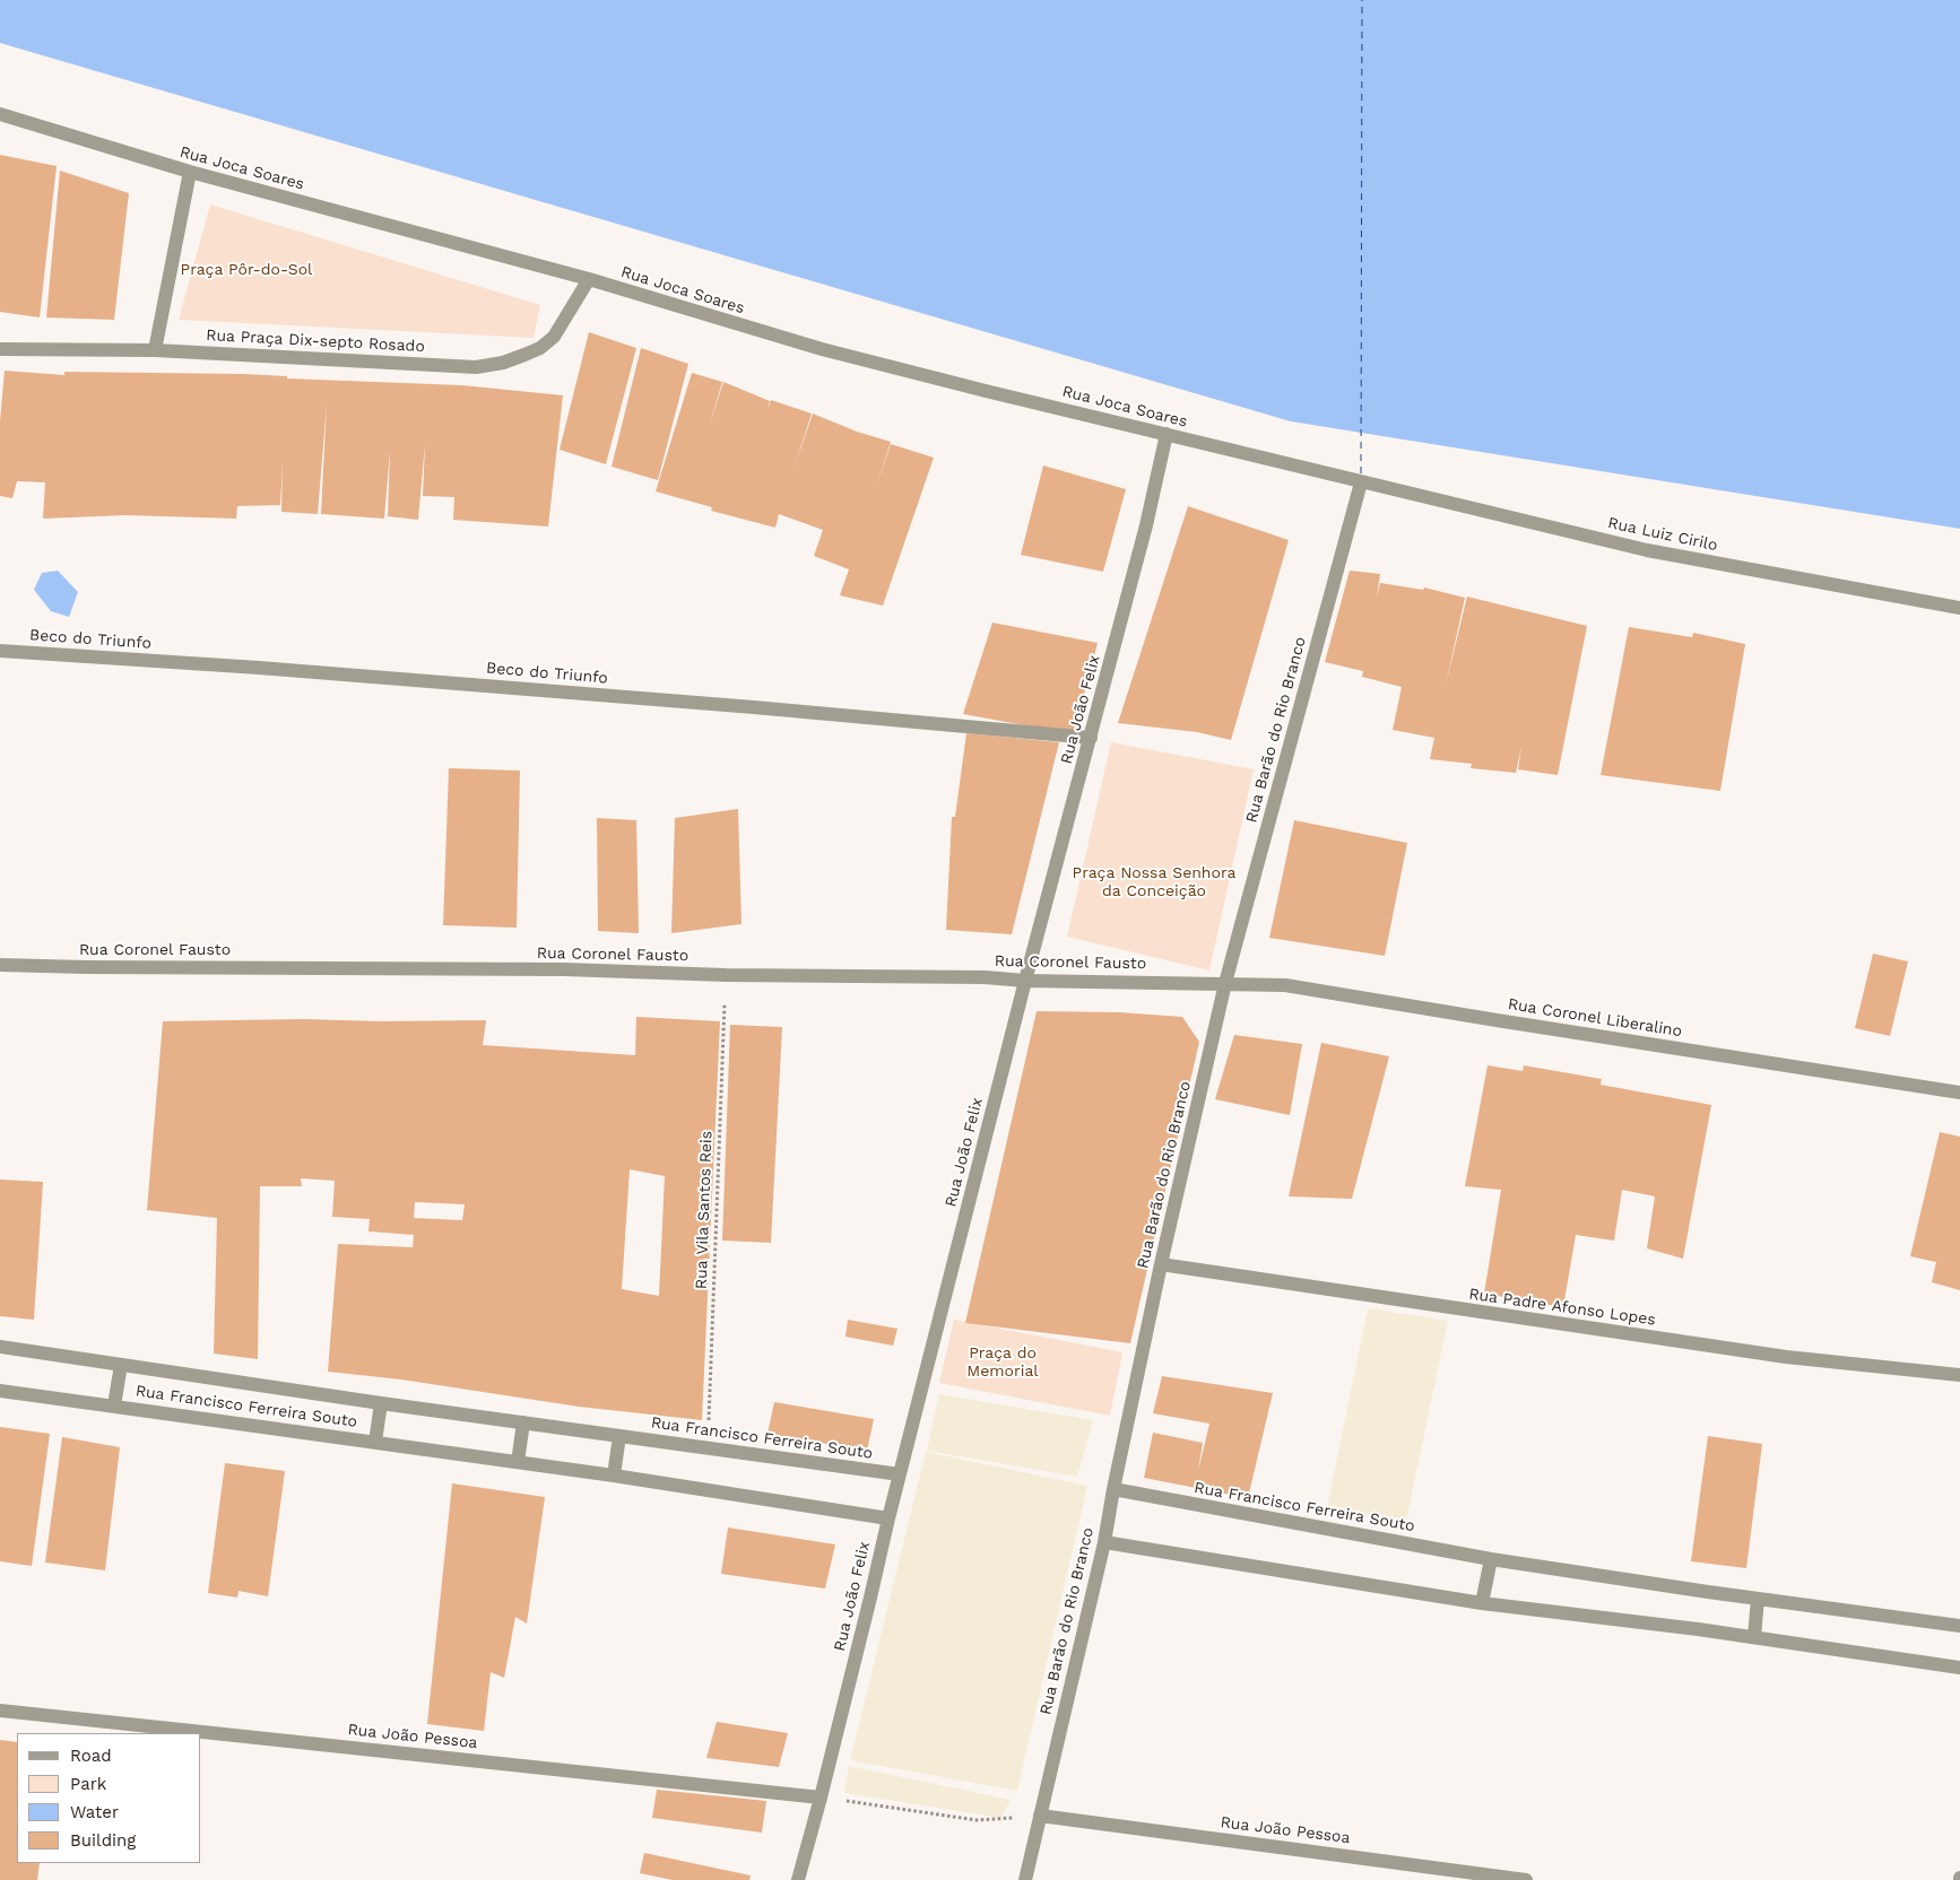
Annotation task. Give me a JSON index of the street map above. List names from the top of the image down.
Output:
{
  "streets": {
    "street": [
      "Rua Joca Soares",
      "Rua Praça Dix-septo Rosado",
      "Rua Luiz Cirilo",
      "Beco do Triunfo",
      "Rua João Felix",
      "Rua Barão do Rio Branco",
      "Rua Coronel Fausto",
      "Rua Coronel Liberalino",
      "Rua Padre Afonso Lopes",
      "Rua Francisco Ferreira Souto",
      "Rua João Pessoa"
    ],
    "path": ["Rua Vila Santos Reis"]
  },
  "crossings": [
    ["Rua Joca Soares", "Rua Praça Dix-septo Rosado"],
    ["Rua Joca Soares", "Rua Luiz Cirilo"],
    ["Rua Joca Soares", "Rua João Felix"],
    ["Rua Joca Soares", "Rua Barão do Rio Branco"],
    ["Rua Luiz Cirilo", "Rua Barão do Rio Branco"],
    ["Beco do Triunfo", "Rua João Felix"],
    ["Rua João Felix", "Rua Coronel Fausto"],
    ["Rua João Felix", "Rua Francisco Ferreira Souto"],
    ["Rua João Felix", "Rua João Pessoa"],
    ["Rua Barão do Rio Branco", "Rua Coronel Fausto"],
    ["Rua Barão do Rio Branco", "Rua Coronel Liberalino"],
    ["Rua Barão do Rio Branco", "Rua Padre Afonso Lopes"],
    ["Rua Barão do Rio Branco", "Rua Francisco Ferreira Souto"],
    ["Rua Barão do Rio Branco", "Rua João Pessoa"],
    ["Rua Coronel Fausto", "Rua Coronel Liberalino"],
    ["Rua Coronel Fausto", "Rua Vila Santos Reis"],
    ["Rua Vila Santos Reis", "Rua Francisco Ferreira Souto"]
  ],
  "parks": ["Praça Pôr-do-Sol", "Praça Nossa Senhora da Conceição", "Praça do Memorial"],
  "legend": [
    "Road",
    "Park",
    "Water",
    "Building"
  ]
}
